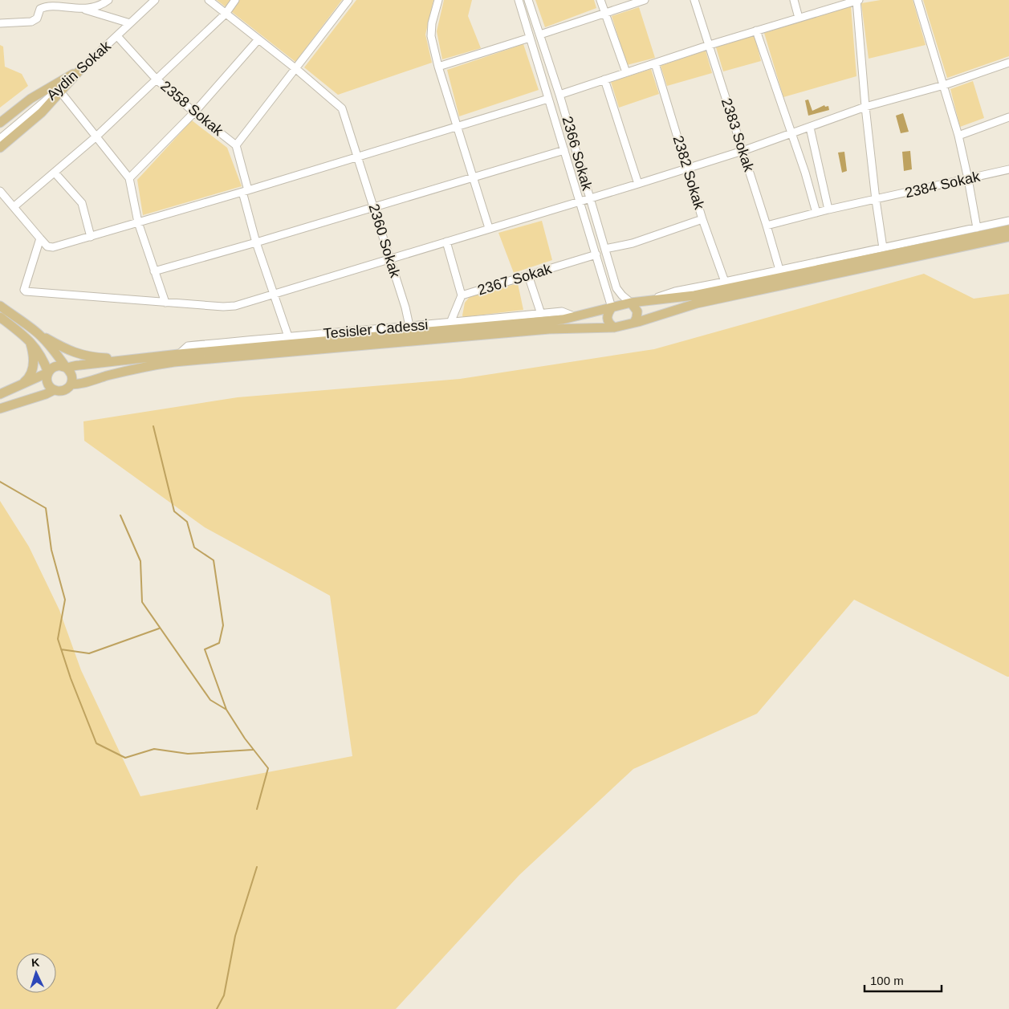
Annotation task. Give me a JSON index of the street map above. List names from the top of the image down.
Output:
{
  "streets": {
    "street": [
      "Aydin Sokak",
      "2358 Sokak",
      "2383 Sokak",
      "2366 Sokak",
      "2382 Sokak",
      "2384 Sokak",
      "2360 Sokak",
      "2367 Sokak",
      "Tesisler Cadessi"
    ]
  },
  "crossings": [
    ["Aydin Sokak", "2358 Sokak"],
    ["2358 Sokak", "Tesisler Cadessi"],
    ["2383 Sokak", "2384 Sokak"],
    ["2366 Sokak", "2367 Sokak"],
    ["2360 Sokak", "Tesisler Cadessi"],
    ["2367 Sokak", "Tesisler Cadessi"]
  ],
  "scale_bar": "100 m",
  "north": "top"
}
